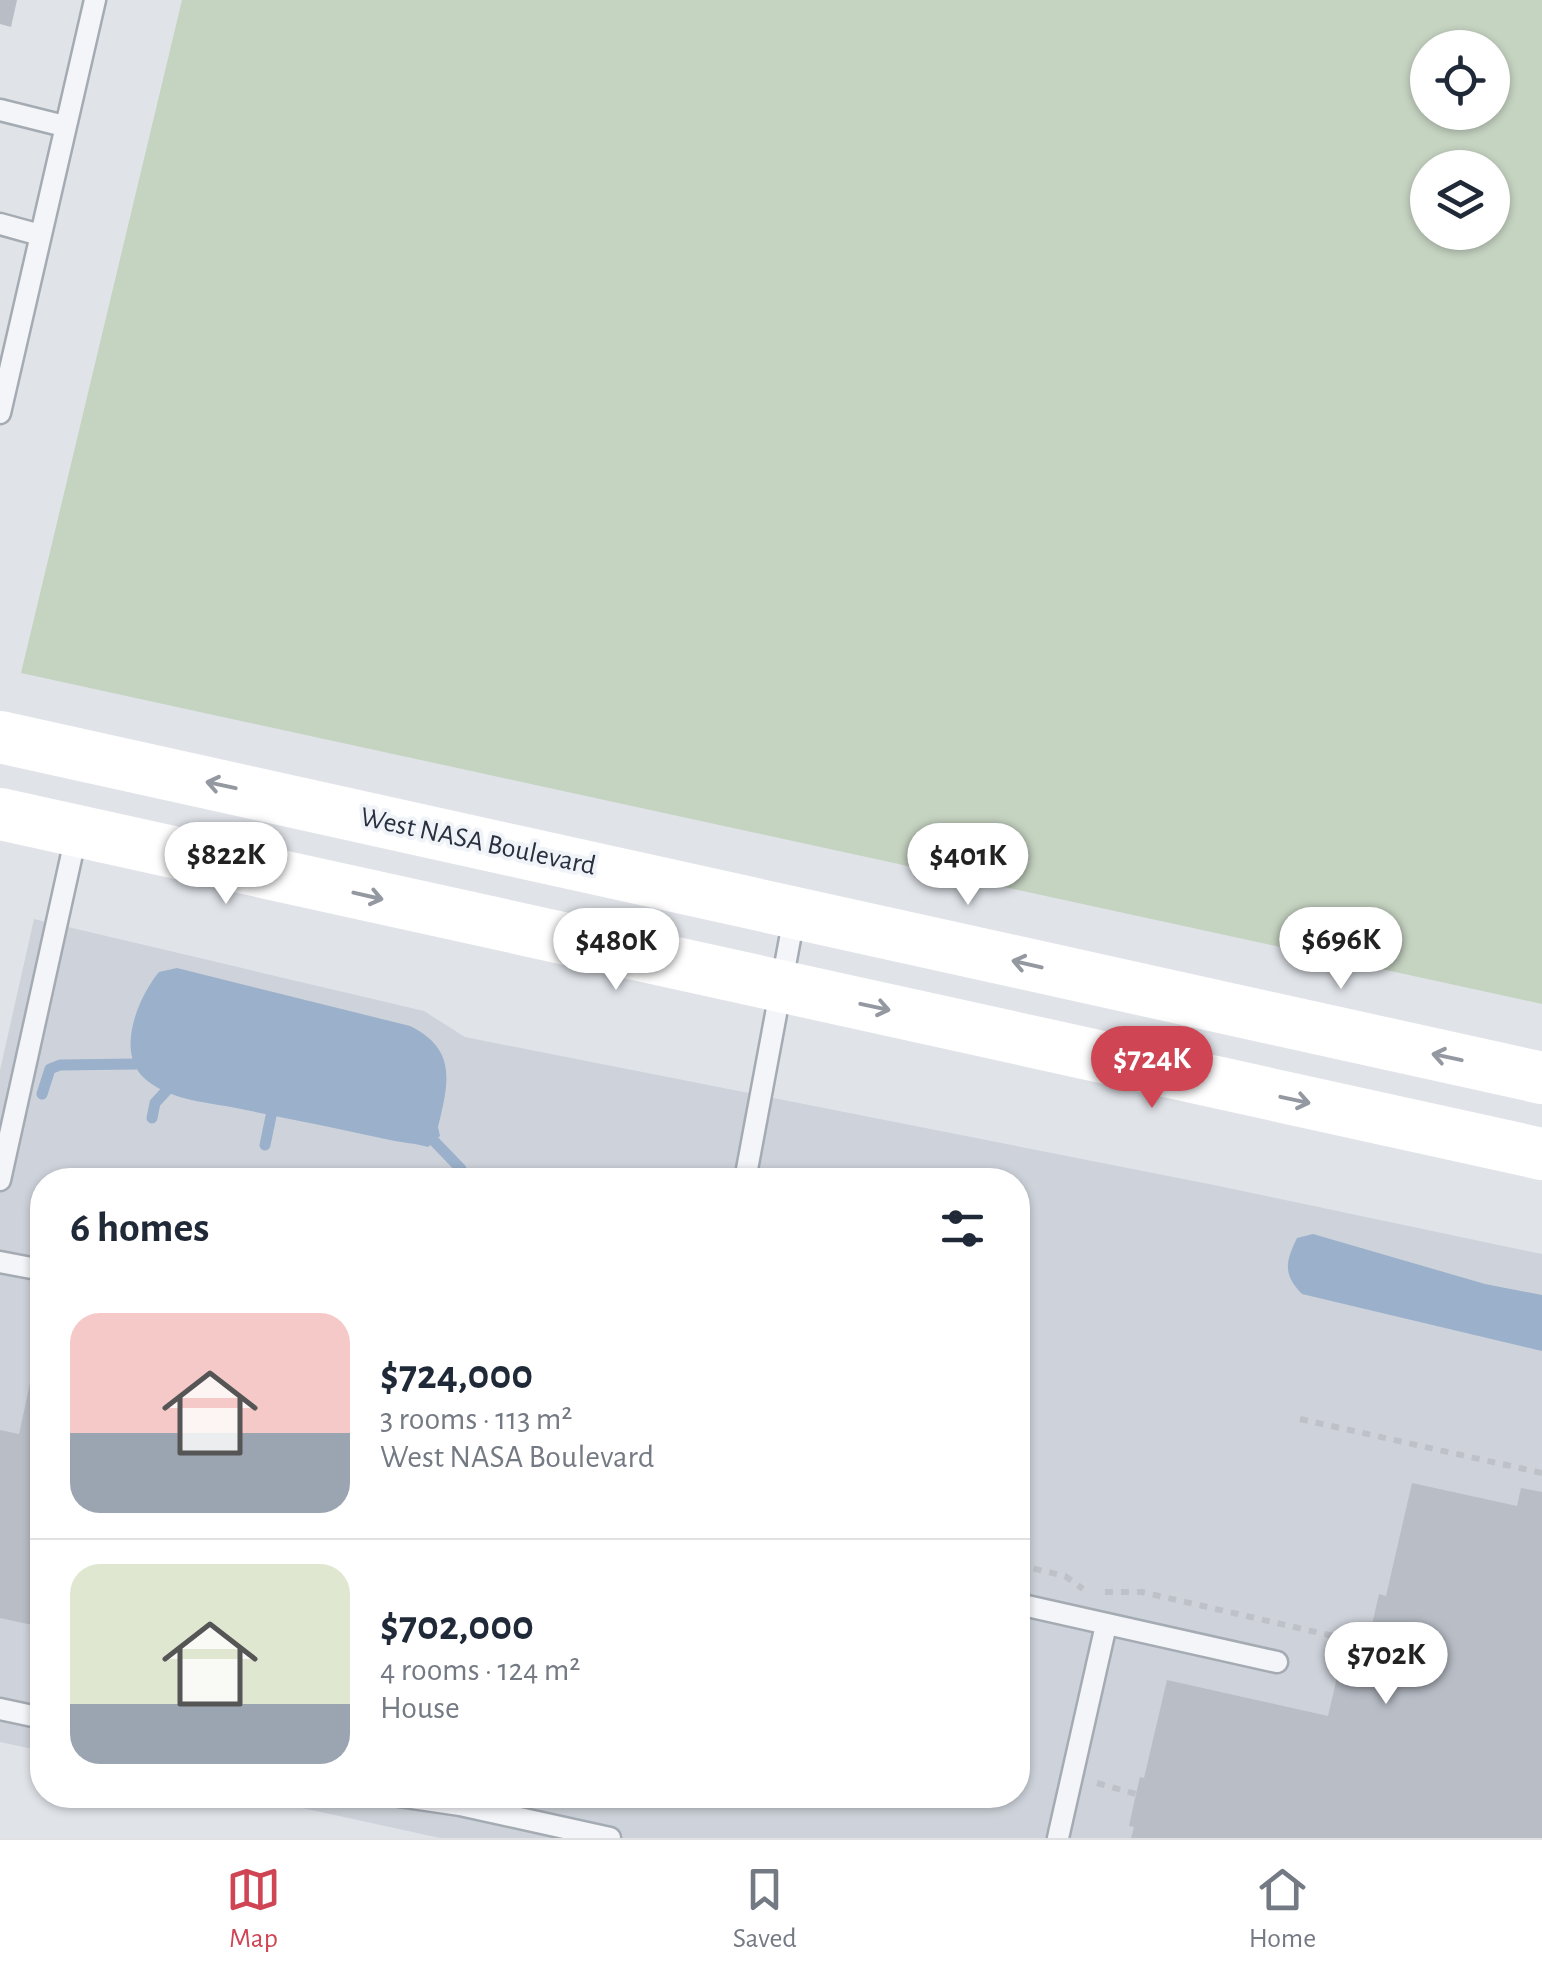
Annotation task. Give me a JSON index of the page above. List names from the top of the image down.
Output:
{
  "streets": {
    "main road": ["West NASA Boulevard"]
  },
  "page": {
    "price": [
      "$822K",
      "$401K",
      "$696K",
      "$480K",
      "$724K",
      "$702K"
    ],
    "heading": "6 homes",
    "list": [
      {
        "name": "$724,000",
        "note": "3 rooms · 113 m² · West NASA Boulevard"
      },
      {
        "name": "$702,000",
        "note": "4 rooms · 124 m² · House"
      }
    ],
    "tabs": ["Map", "Saved", "Home"]
  }
}
